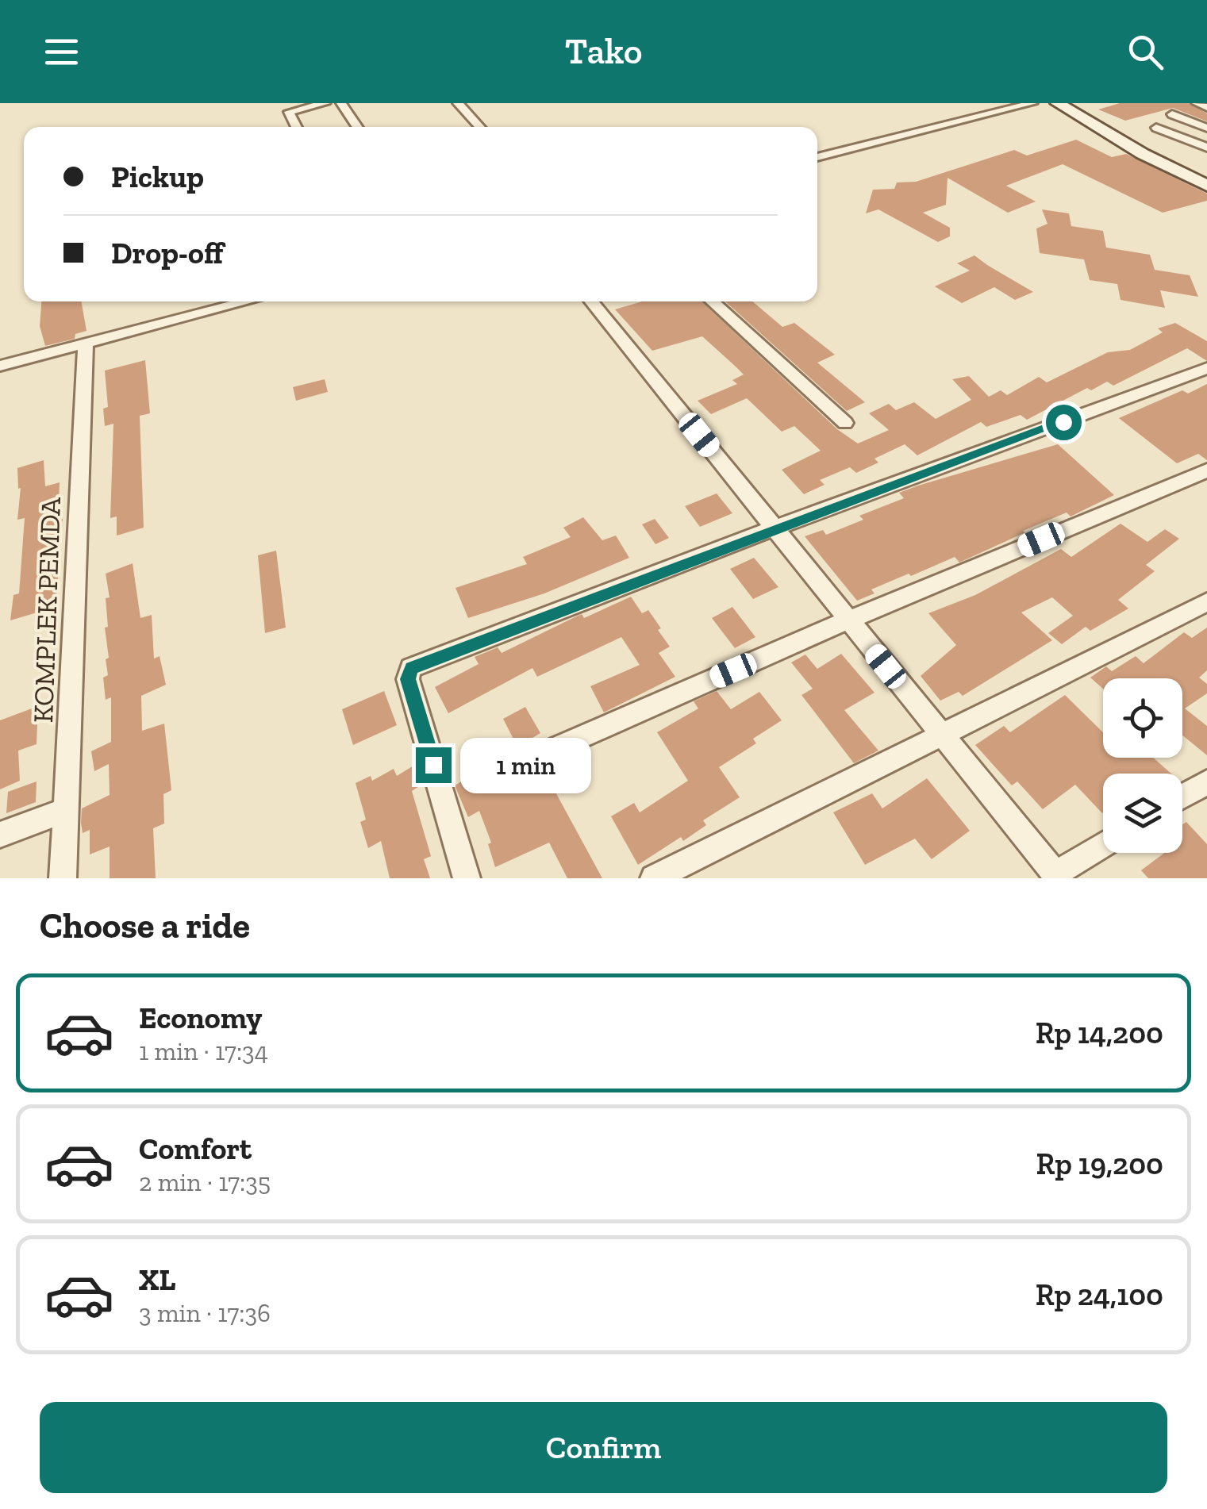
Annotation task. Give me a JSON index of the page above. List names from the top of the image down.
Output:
{
  "streets": {
    "street": ["KOMPLEK PEMDA"]
  },
  "page": {
    "header": "Tako",
    "banner": ["Pickup", "Drop-off"],
    "bubble": "1 min",
    "heading": "Choose a ride",
    "list": [
      {
        "name": "Economy",
        "note": "1 min · 17:34",
        "value": "Rp 14,200"
      },
      {
        "name": "Comfort",
        "note": "2 min · 17:35",
        "value": "Rp 19,200"
      },
      {
        "name": "XL",
        "note": "3 min · 17:36",
        "value": "Rp 24,100"
      }
    ],
    "buttons": "Confirm"
  }
}
